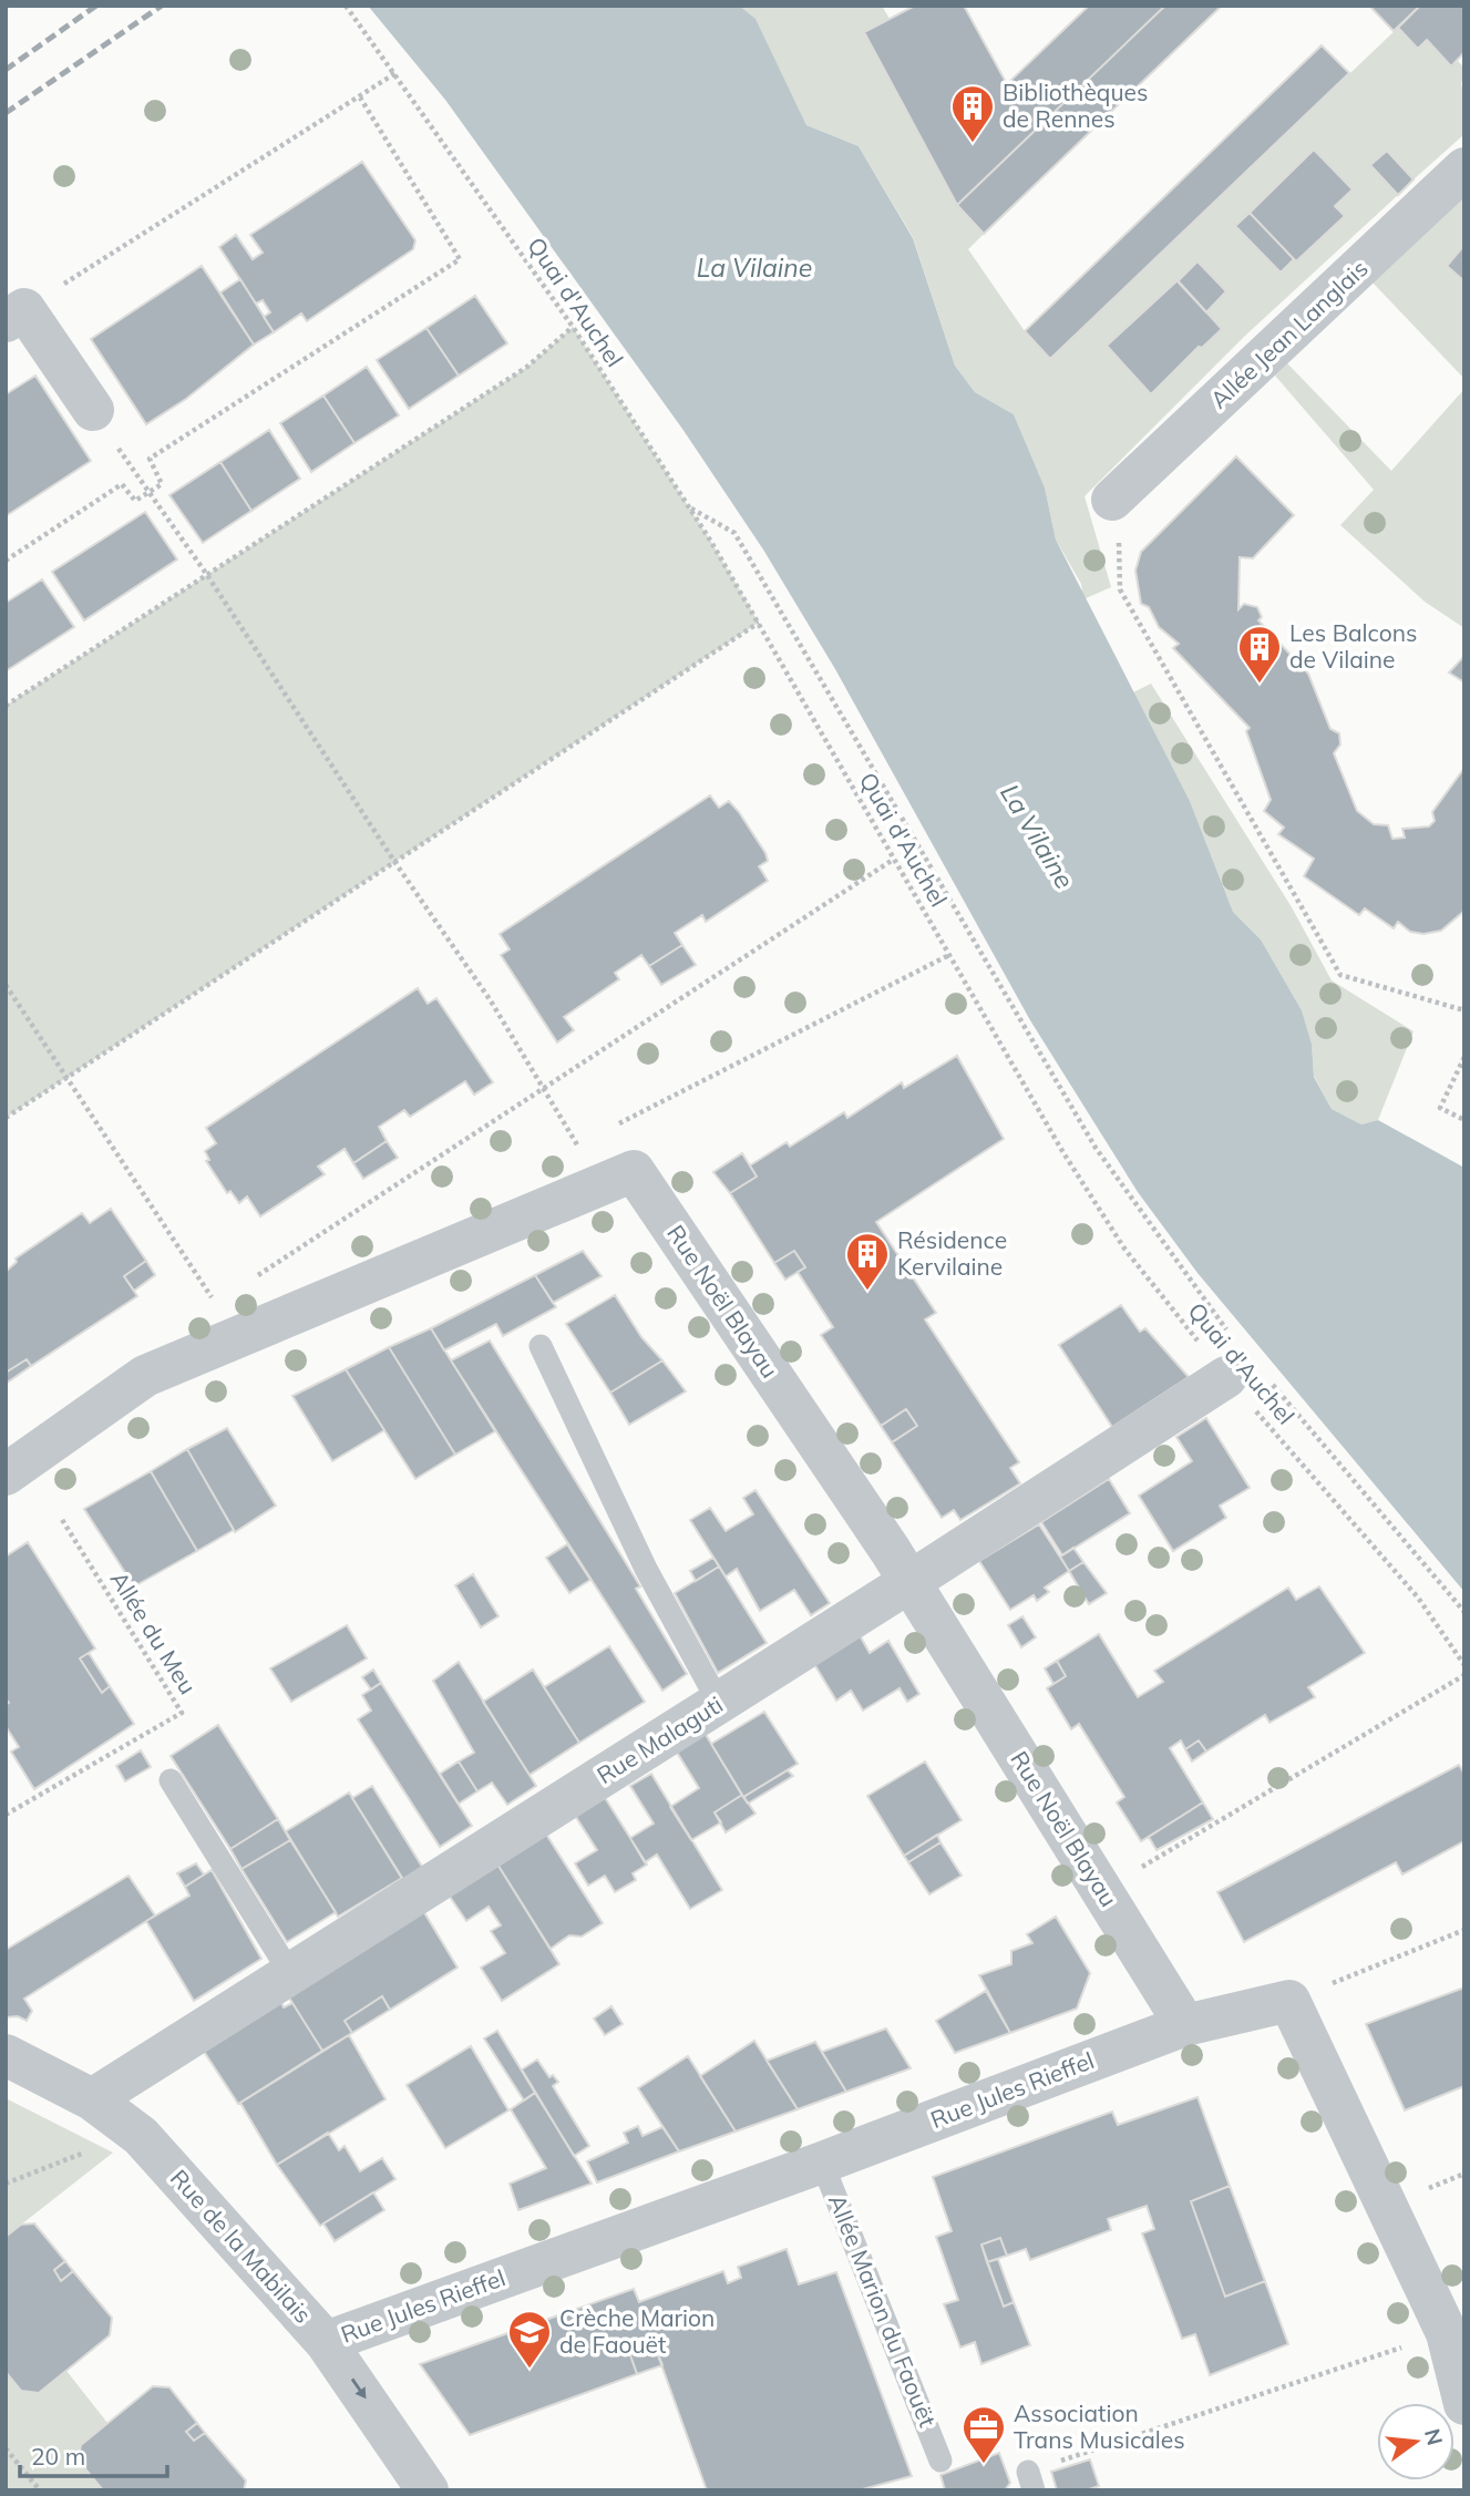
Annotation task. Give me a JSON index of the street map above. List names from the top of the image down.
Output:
{
  "streets": {
    "street": [
      "Allée Jean Langlais",
      "Rue Noël Blayau",
      "Rue Malaguti",
      "Rue Jules Rieffel",
      "Rue de la Mabilais"
    ],
    "lane": ["Allée Marion du Faouët"],
    "path": ["Quai d'Auchel", "Allée du Meu"]
  },
  "crossings": [
    ["Quai d'Auchel", "Rue Malaguti"],
    ["Rue Noël Blayau", "Rue Malaguti"],
    ["Rue Noël Blayau", "Rue Jules Rieffel"],
    ["Rue Malaguti", "Rue de la Mabilais"],
    ["Rue Jules Rieffel", "Rue de la Mabilais"],
    ["Rue Jules Rieffel", "Allée Marion du Faouët"]
  ],
  "water": ["La Vilaine"],
  "places": {
    "building": ["Bibliothèques de Rennes", "Les Balcons de Vilaine", "Résidence Kervilaine"],
    "school or university": ["Crèche Marion de Faouët"],
    "office": ["Association Trans Musicales"]
  },
  "scale_bar": "20 m",
  "north": "right"
}
